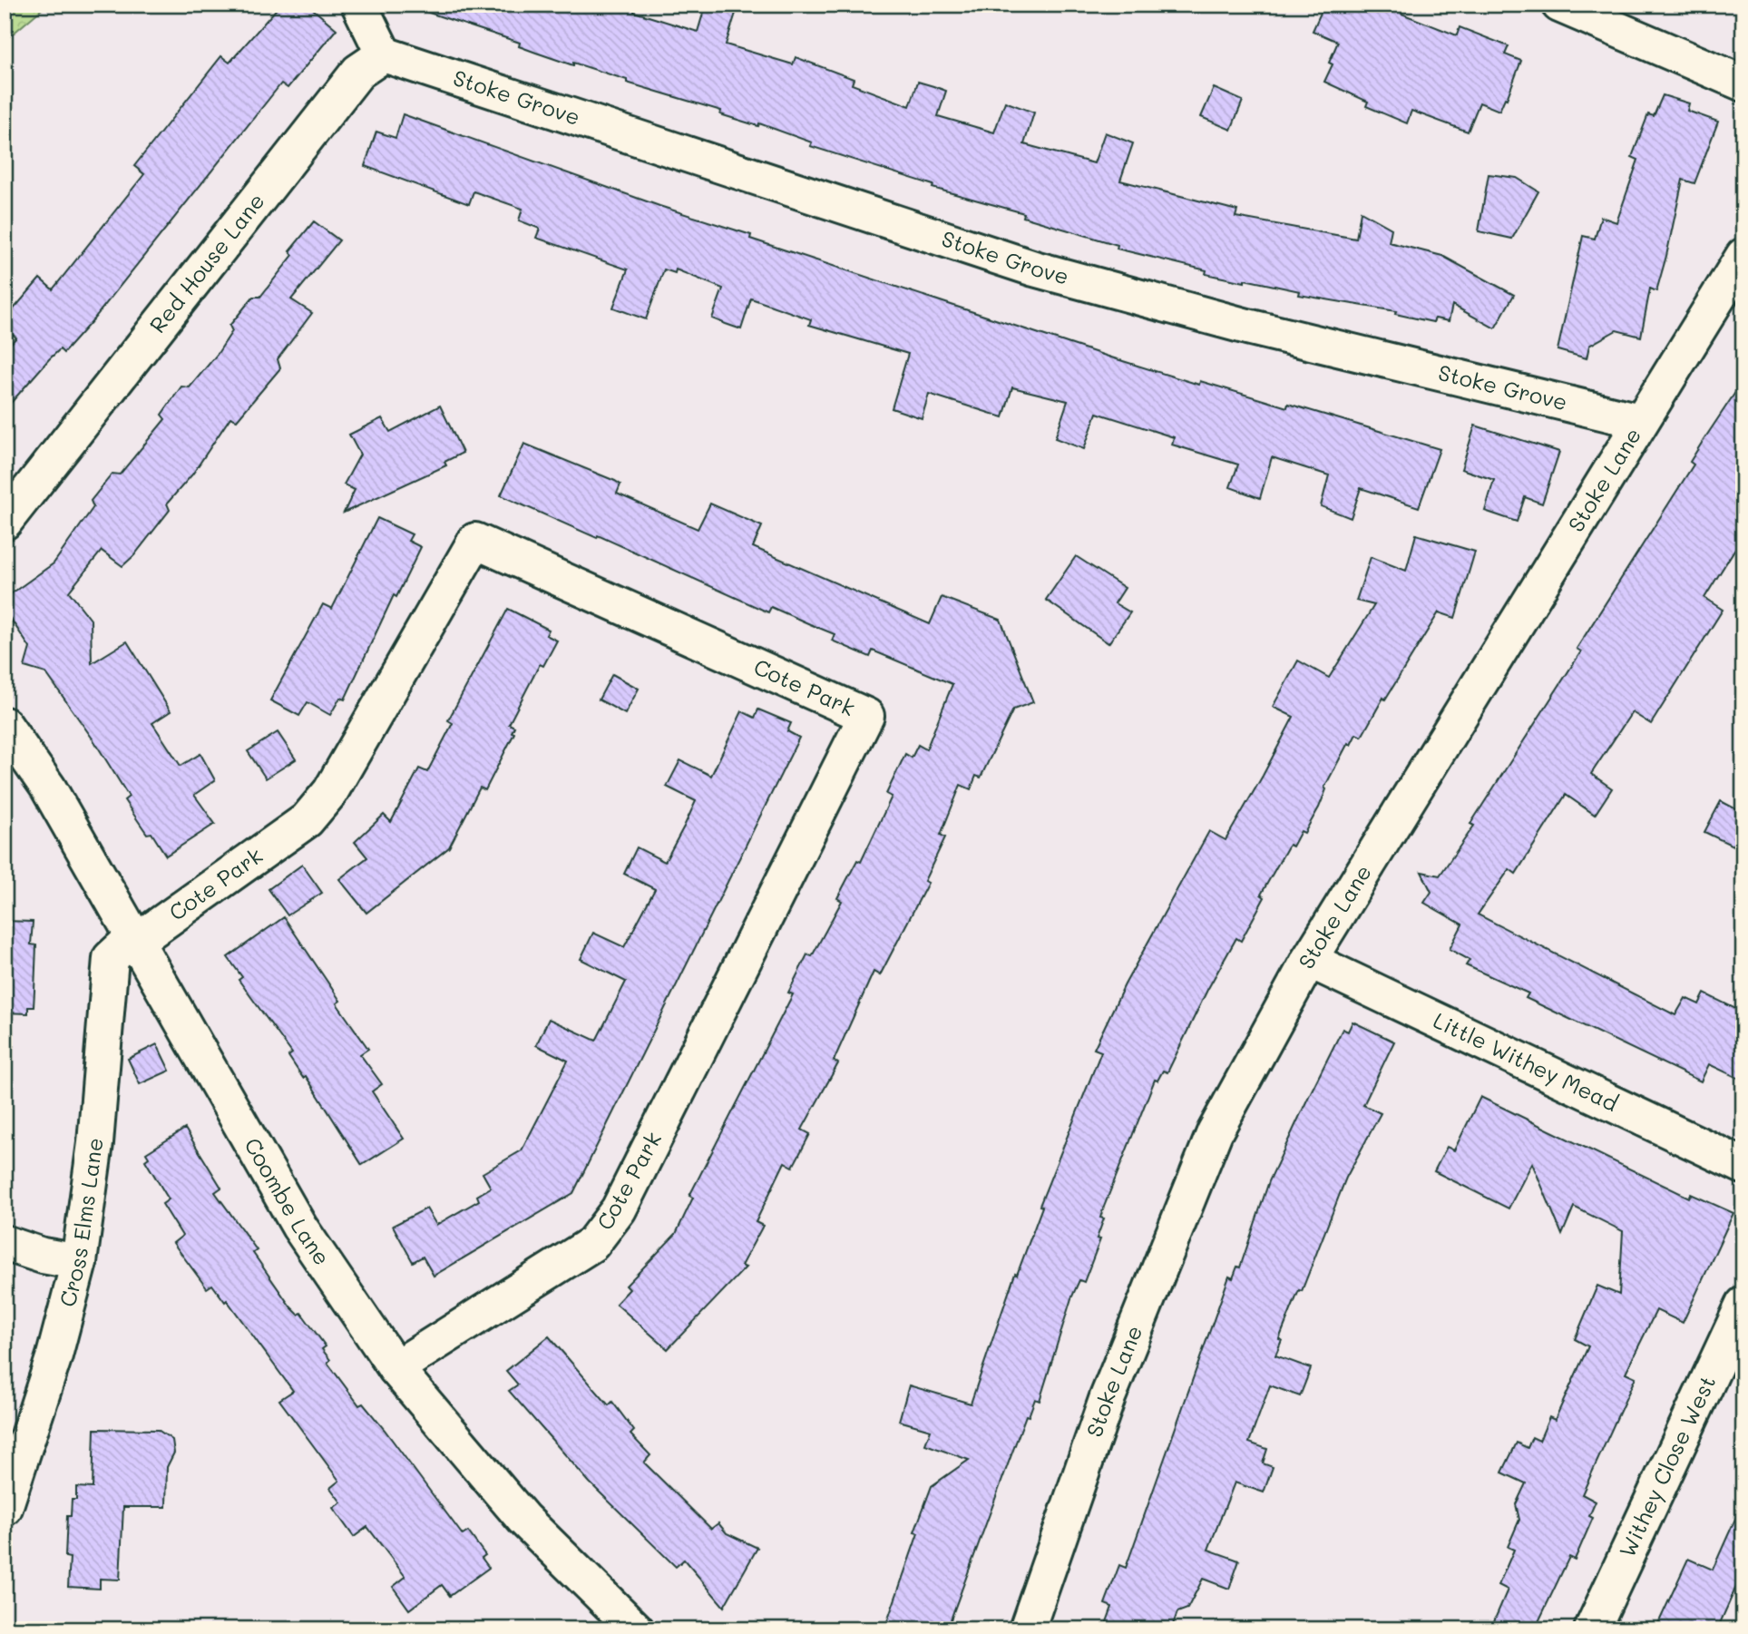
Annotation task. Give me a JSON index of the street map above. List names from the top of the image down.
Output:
{
  "streets": {
    "street": [
      "Stoke Grove",
      "Red House Lane",
      "Stoke Lane",
      "Cote Park",
      "Little Withey Mead",
      "Coombe Lane",
      "Cross Elms Lane",
      "Withey Close West"
    ]
  },
  "crossings": [
    ["Stoke Grove", "Red House Lane"],
    ["Stoke Grove", "Stoke Lane"],
    ["Stoke Lane", "Little Withey Mead"],
    ["Cote Park", "Coombe Lane"],
    ["Cote Park", "Cross Elms Lane"],
    ["Coombe Lane", "Cross Elms Lane"]
  ]
}
